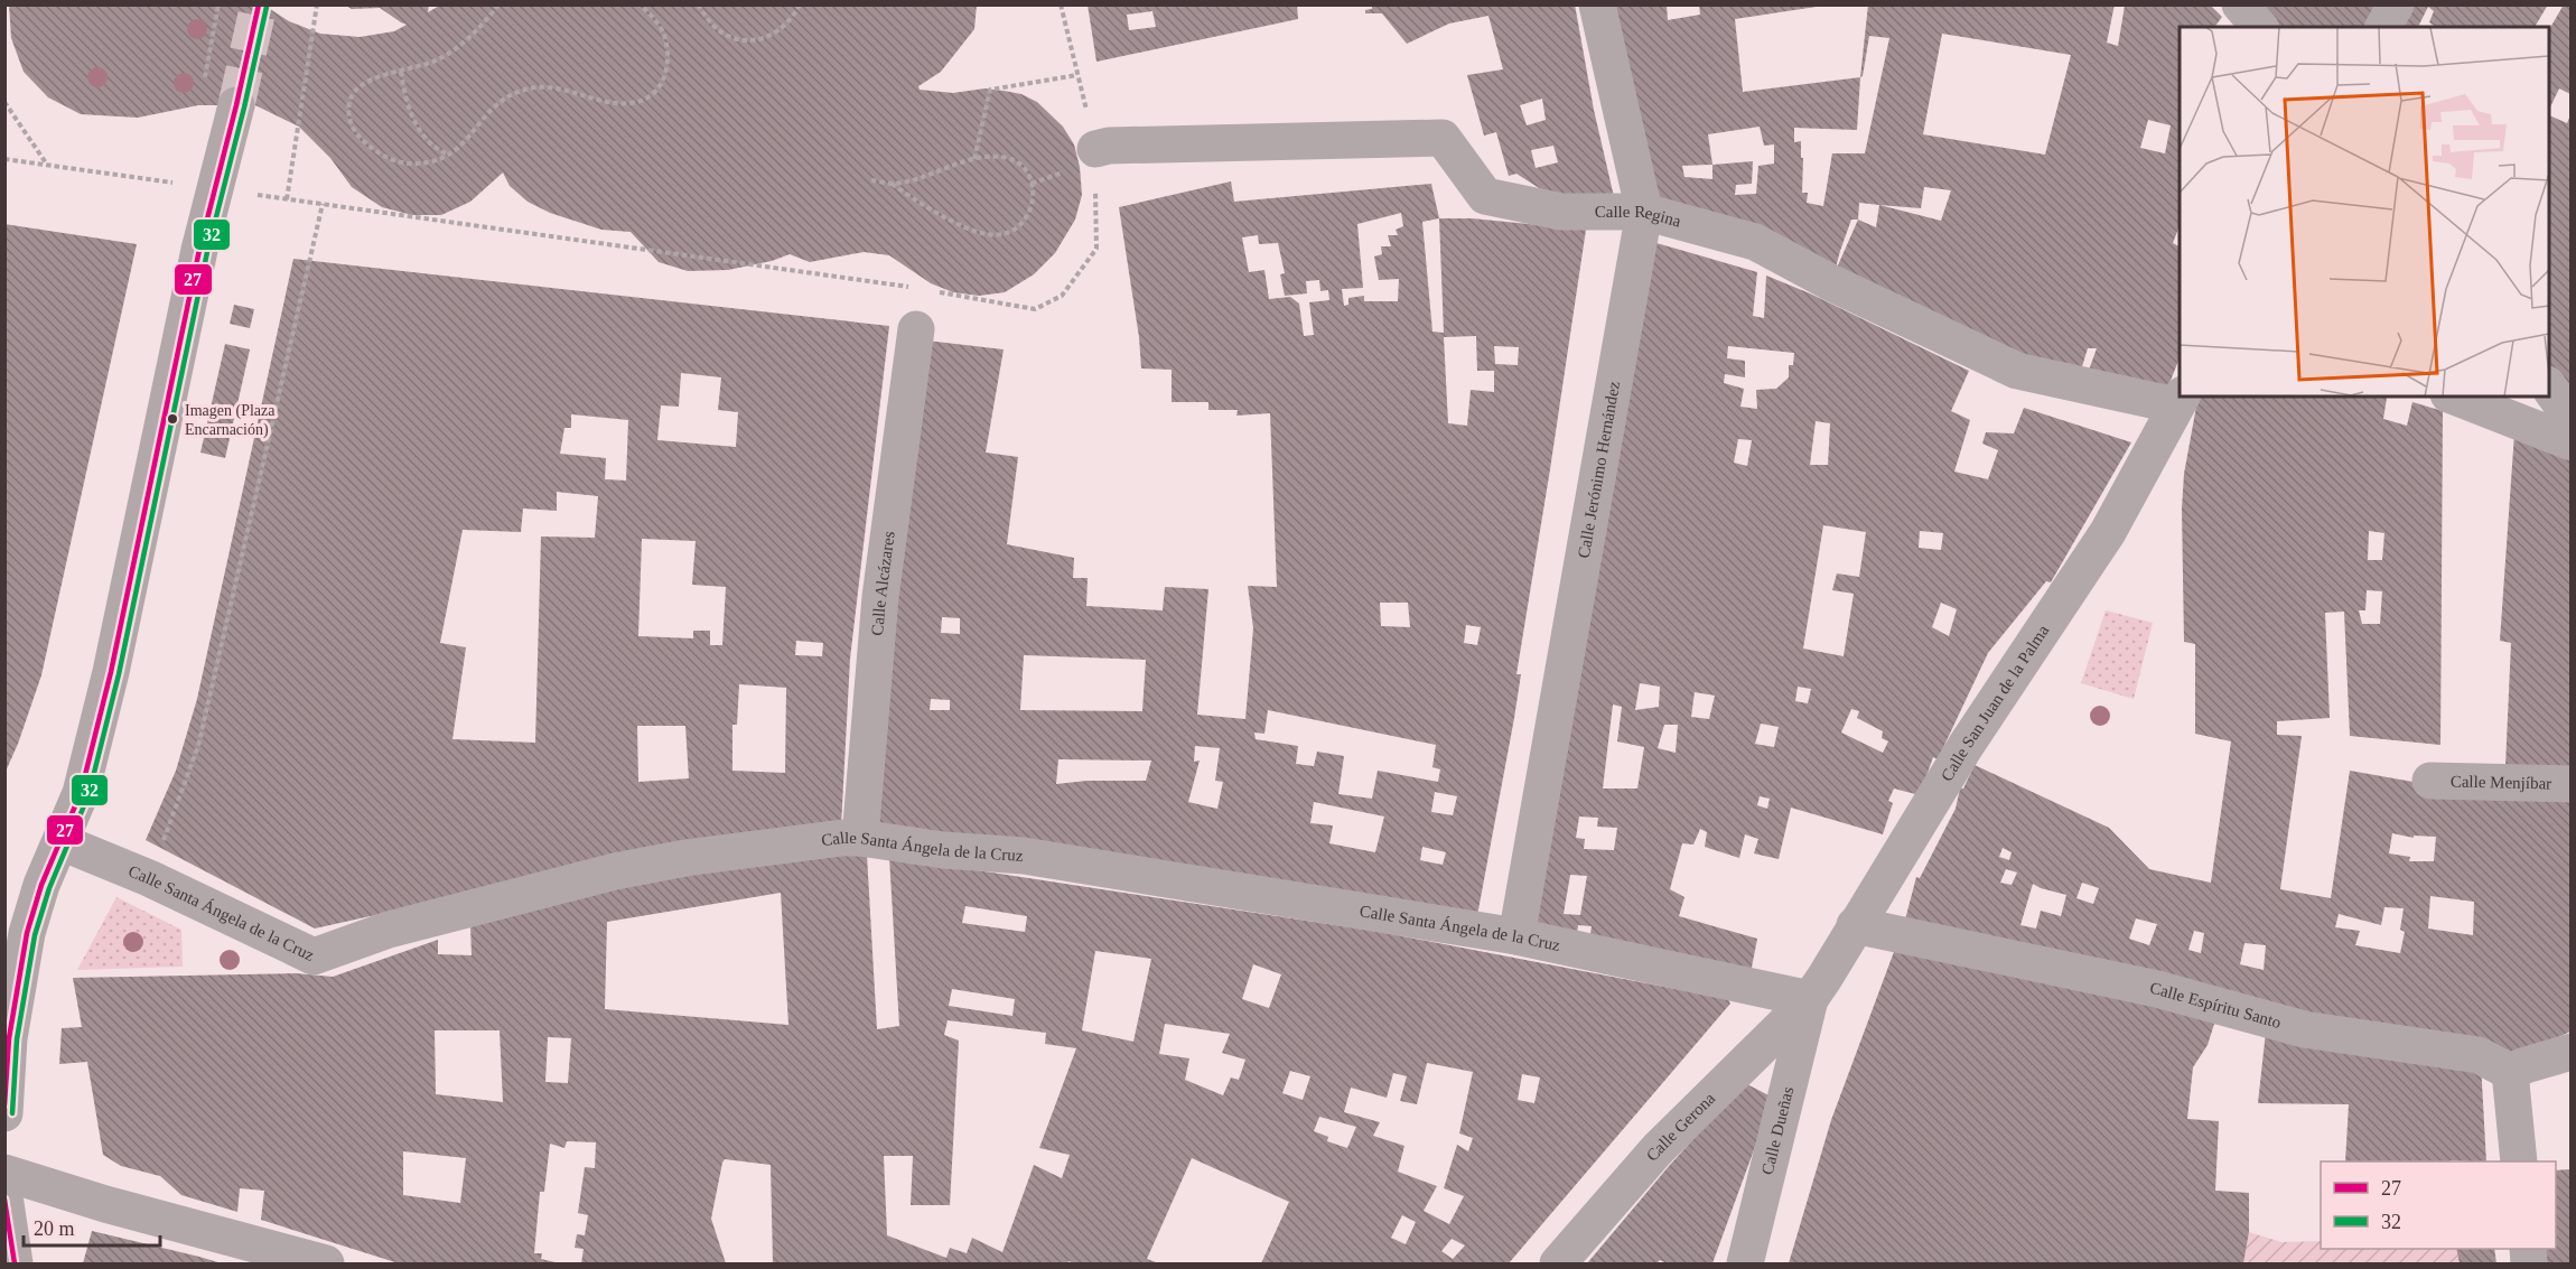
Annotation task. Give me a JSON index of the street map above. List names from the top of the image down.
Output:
{
  "streets": {
    "street": [
      "Calle Regina",
      "Calle Jerónimo Hernández",
      "Calle Alcázares",
      "Calle San Juan de la Palma",
      "Calle Menjíbar",
      "Calle Santa Ángela de la Cruz",
      "Calle Espíritu Santo",
      "Calle Gerona",
      "Calle Dueñas"
    ]
  },
  "crossings": [
    ["Calle Regina", "Calle Jerónimo Hernández"],
    ["Calle Regina", "Calle San Juan de la Palma"],
    ["Calle Jerónimo Hernández", "Calle Santa Ángela de la Cruz"],
    ["Calle Alcázares", "Calle Santa Ángela de la Cruz"],
    ["Calle San Juan de la Palma", "Calle Santa Ángela de la Cruz"],
    ["Calle San Juan de la Palma", "Calle Espíritu Santo"],
    ["Calle San Juan de la Palma", "Calle Gerona"],
    ["Calle San Juan de la Palma", "Calle Dueñas"],
    ["Calle Santa Ángela de la Cruz", "Calle Gerona"],
    ["Calle Santa Ángela de la Cruz", "Calle Dueñas"],
    ["Calle Gerona", "Calle Dueñas"]
  ],
  "places": ["Imagen (Plaza Encarnación)"],
  "lines": ["transit line 27", "transit line 32"],
  "legend": ["27", "32"],
  "scale_bar": "20 m"
}
